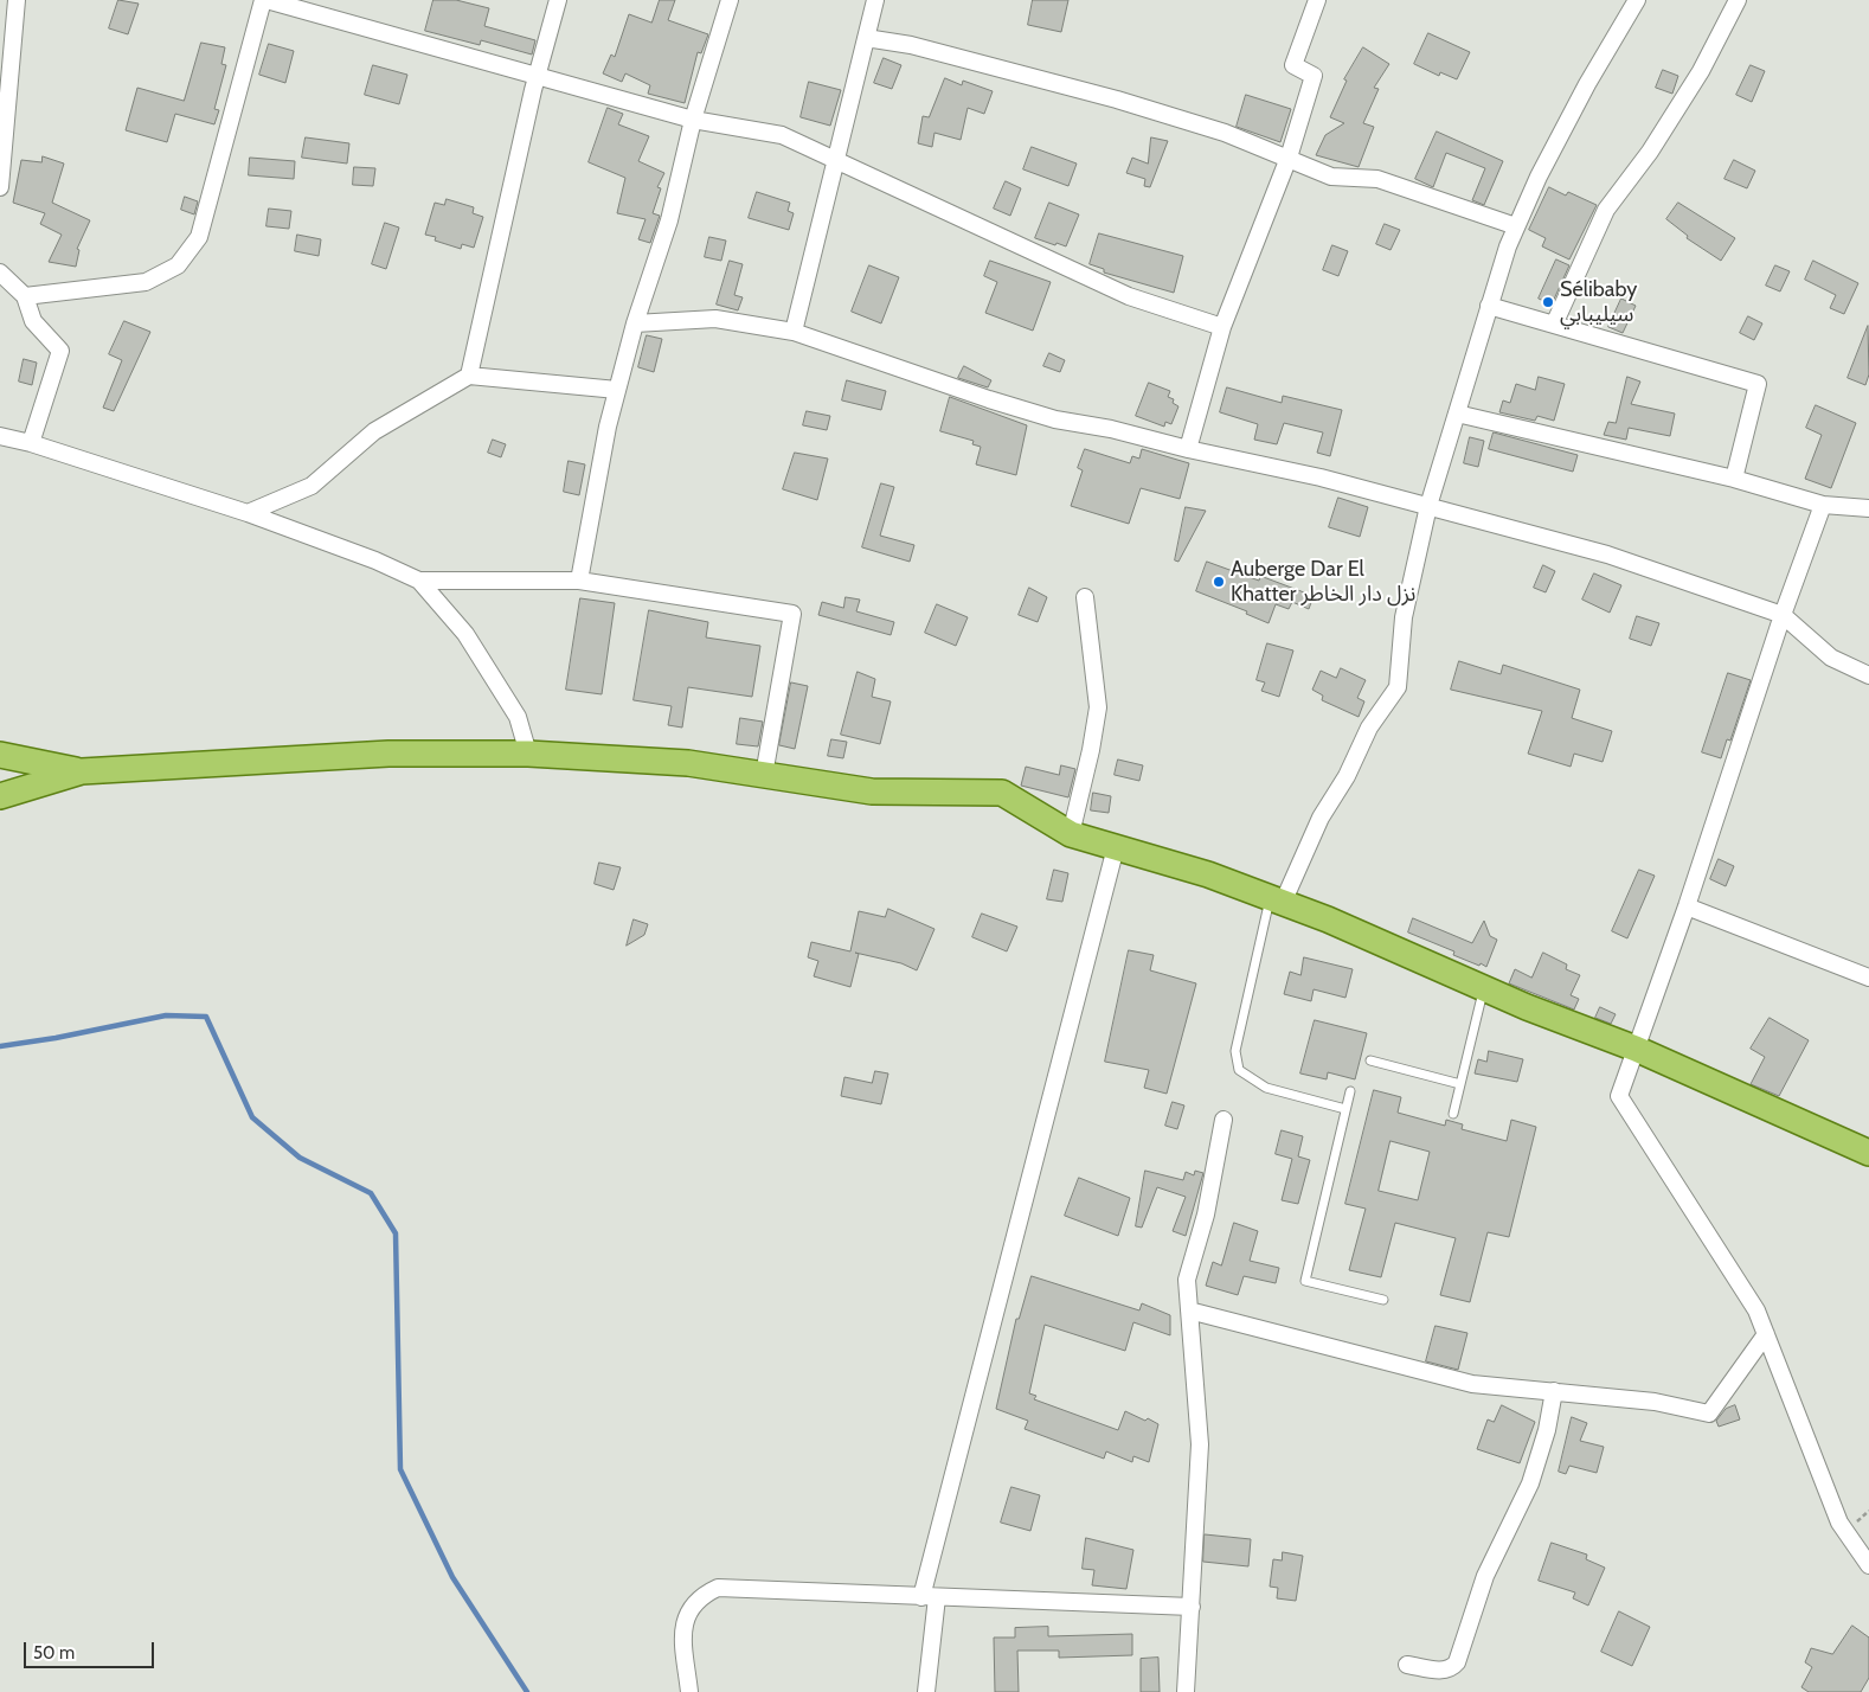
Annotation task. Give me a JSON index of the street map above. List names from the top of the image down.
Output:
{
  "places": ["Sélibaby سيليبابي", "Auberge Dar El Khatter نزل دار الخاطر"],
  "scale_bar": "50 m"
}
